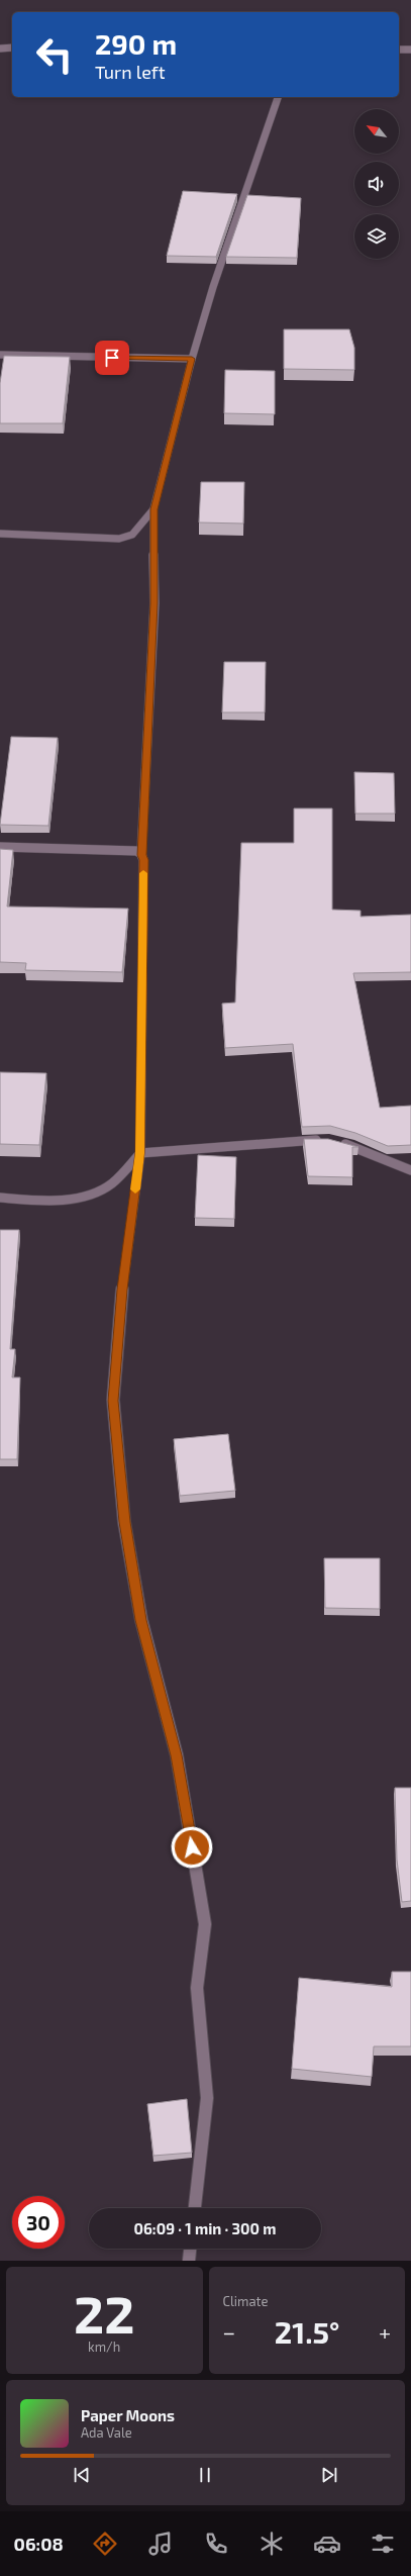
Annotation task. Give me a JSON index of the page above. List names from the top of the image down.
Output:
{
  "north": "top left",
  "page": {
    "turn": ["290 m", "Turn left"],
    "limit": "30",
    "trip": "06:09 · 1 min · 300 m",
    "tile": [
      ["22", "km/h"],
      "Climate"
    ],
    "heat": ["−", "21.5°", "+"],
    "song": ["Paper Moons", "Ada Vale"],
    "tabs": "06:08"
  }
}
